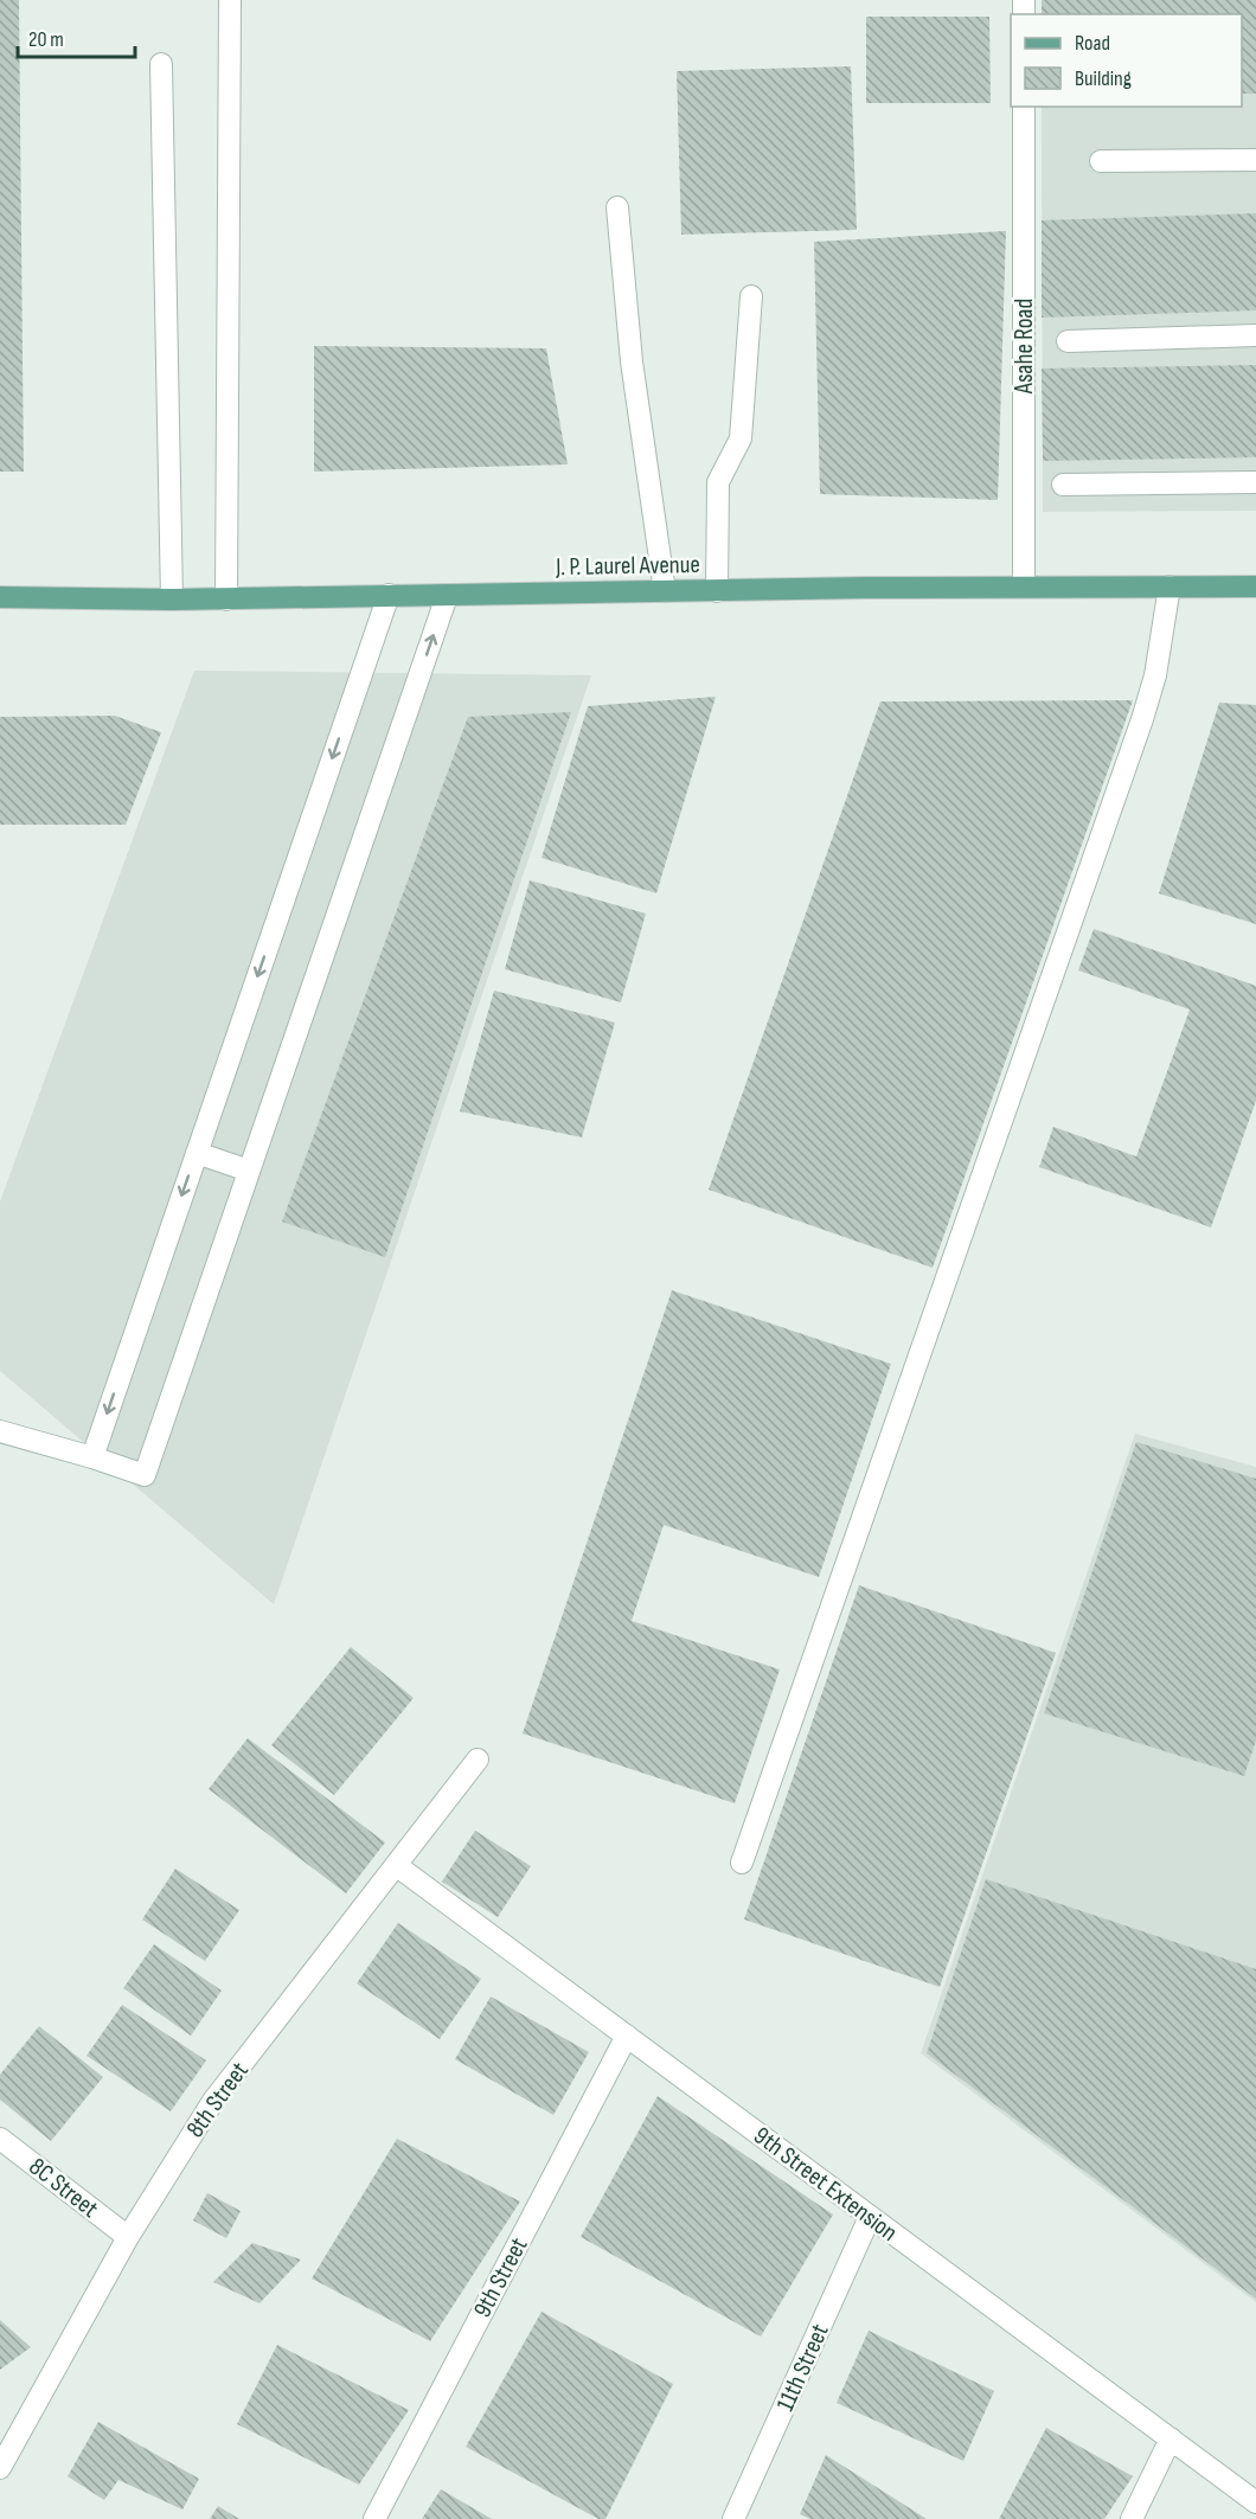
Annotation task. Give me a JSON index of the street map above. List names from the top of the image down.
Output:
{
  "streets": {
    "main road": ["J. P. Laurel Avenue"],
    "street": [
      "Asahe Road",
      "8th Street",
      "9th Street Extension",
      "8C Street",
      "9th Street",
      "11th Street"
    ]
  },
  "crossings": [
    ["Asahe Road", "J. P. Laurel Avenue"],
    ["8th Street", "9th Street Extension"],
    ["8th Street", "8C Street"],
    ["9th Street Extension", "9th Street"],
    ["9th Street Extension", "11th Street"]
  ],
  "legend": ["Road", "Building"],
  "scale_bar": "20 m"
}
